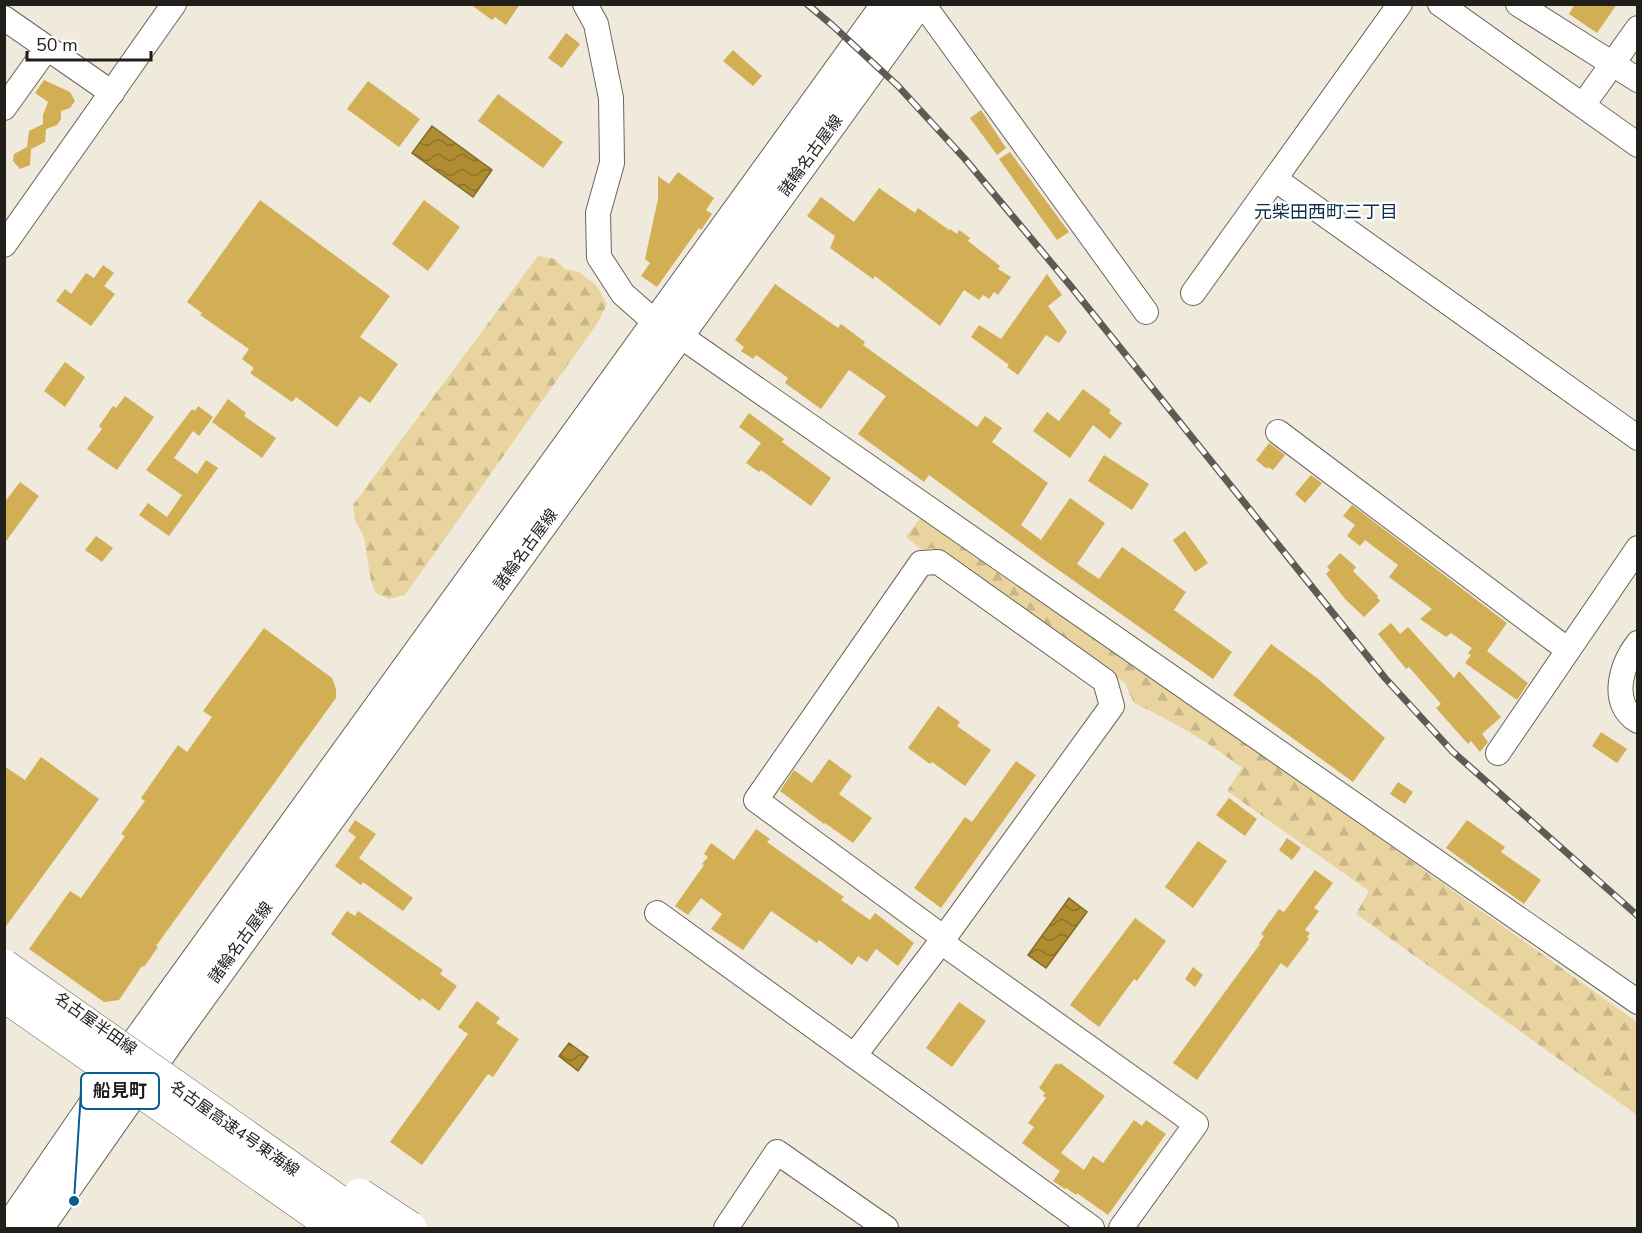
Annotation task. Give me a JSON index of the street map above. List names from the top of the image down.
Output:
{
  "streets": {
    "highway": ["名古屋高速4号東海線"],
    "main road": ["諸輪名古屋線", "名古屋半田線"]
  },
  "crossings": [
    ["諸輪名古屋線", "名古屋半田線"],
    ["諸輪名古屋線", "名古屋高速4号東海線"],
    ["名古屋半田線", "名古屋高速4号東海線"]
  ],
  "districts": ["元柴田西町三丁目"],
  "places": ["船見町"],
  "scale_bar": "50 m"
}
